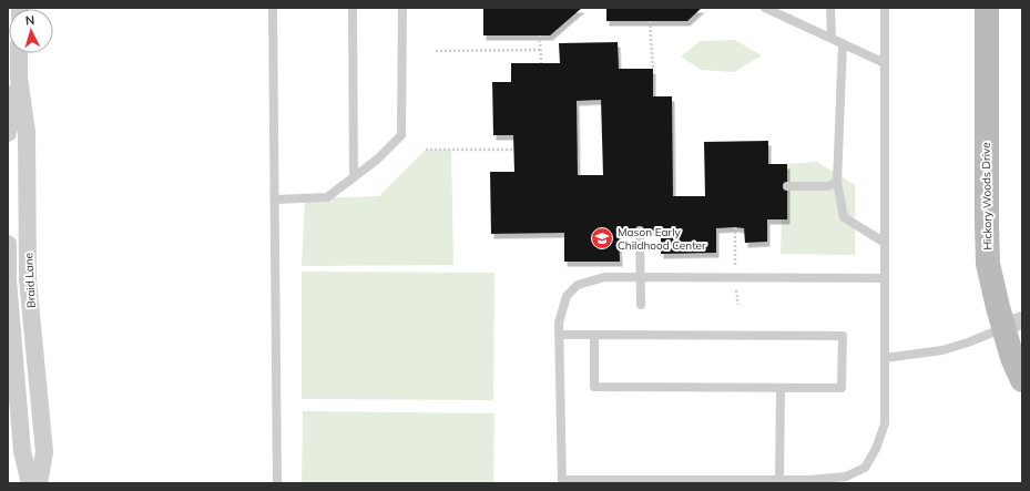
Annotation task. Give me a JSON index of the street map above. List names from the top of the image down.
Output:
{
  "streets": {
    "street": ["Hickory Woods Drive", "Braid Lane"]
  },
  "places": {
    "school or university": ["Mason Early Childhood Center"]
  },
  "north": "top"
}
